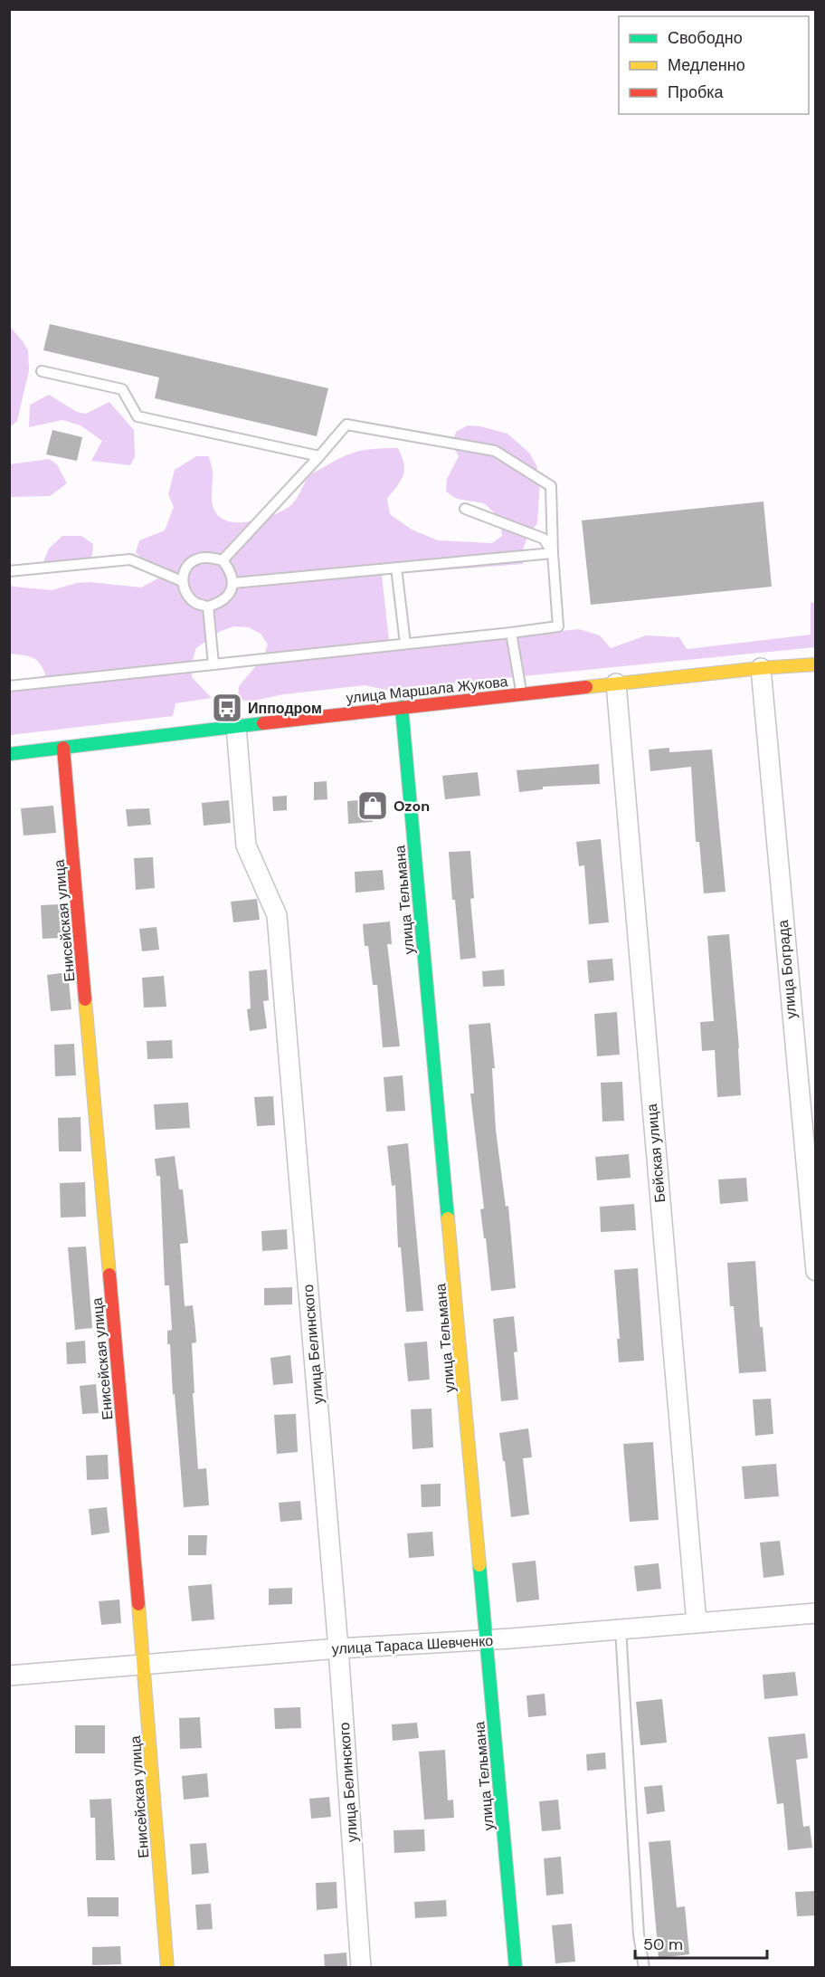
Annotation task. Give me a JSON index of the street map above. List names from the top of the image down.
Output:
{
  "streets": {
    "street": [
      "улица Маршала Жукова",
      "улица Тельмана",
      "Енисейская улица",
      "улица Бограда",
      "Бейская улица",
      "улица Белинского",
      "улица Тараса Шевченко"
    ]
  },
  "crossings": [
    ["улица Маршала Жукова", "улица Тельмана"],
    ["улица Маршала Жукова", "Енисейская улица"],
    ["улица Маршала Жукова", "улица Бограда"],
    ["улица Маршала Жукова", "Бейская улица"],
    ["улица Маршала Жукова", "улица Белинского"],
    ["улица Тельмана", "улица Тараса Шевченко"],
    ["Енисейская улица", "улица Тараса Шевченко"],
    ["Бейская улица", "улица Тараса Шевченко"],
    ["улица Белинского", "улица Тараса Шевченко"]
  ],
  "places": {
    "bus stop": ["Ипподром"],
    "shop": ["Ozon"]
  },
  "legend": ["Свободно", "Медленно", "Пробка"],
  "scale_bar": "50 m"
}
